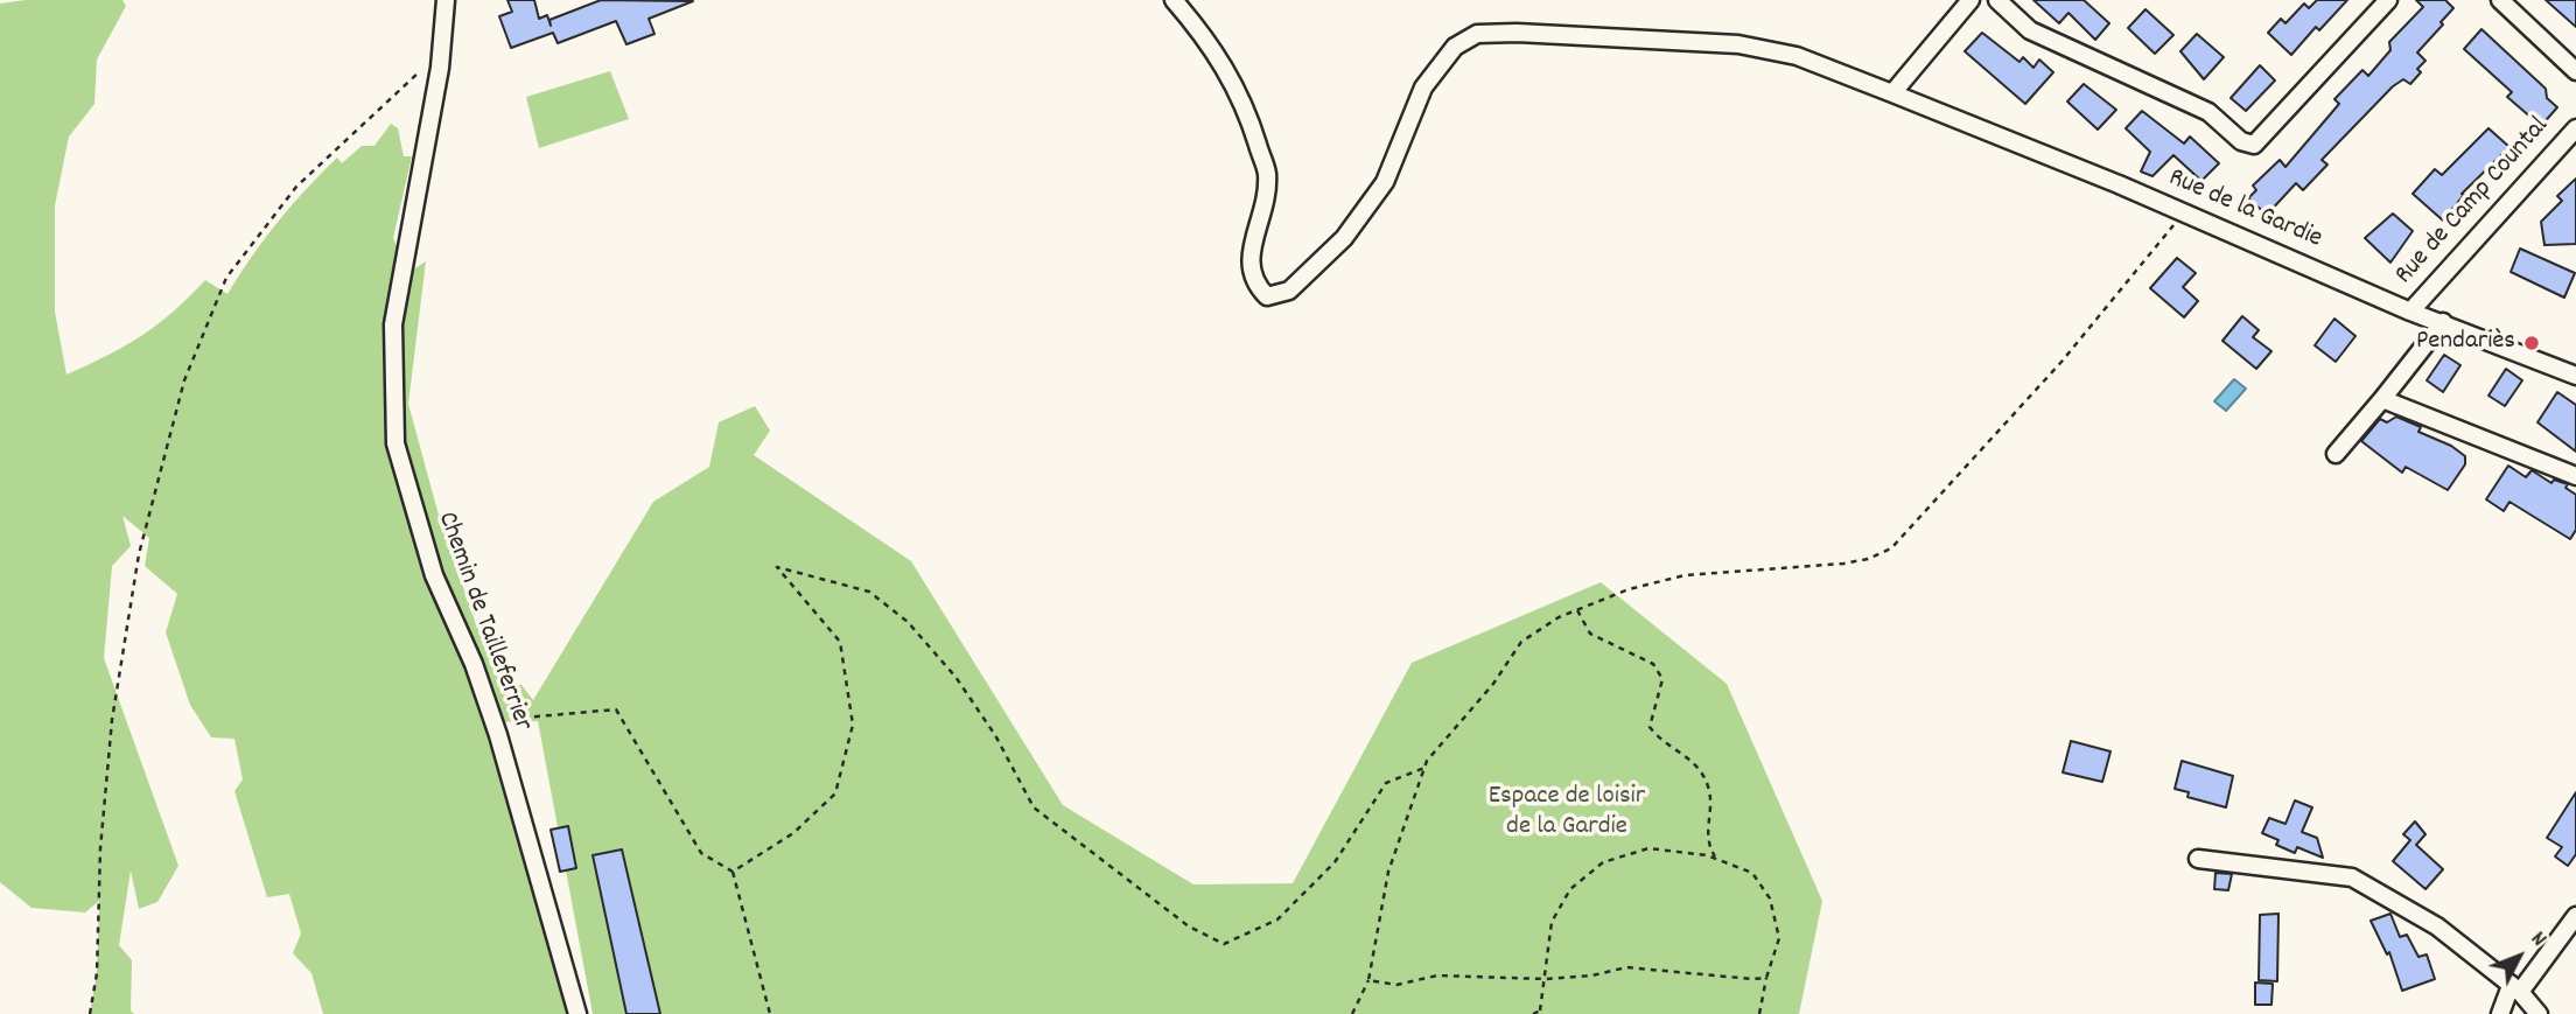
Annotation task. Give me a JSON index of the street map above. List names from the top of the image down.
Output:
{
  "streets": {
    "street": ["Rue de Camp Countal", "Rue de la Gardie", "Chemin de Tailleferrier"]
  },
  "crossings": [
    ["Rue de Camp Countal", "Rue de la Gardie"]
  ],
  "parks": ["Espace de loisir de la Gardie"],
  "places": ["Pendariès"],
  "north": "top right"
}
